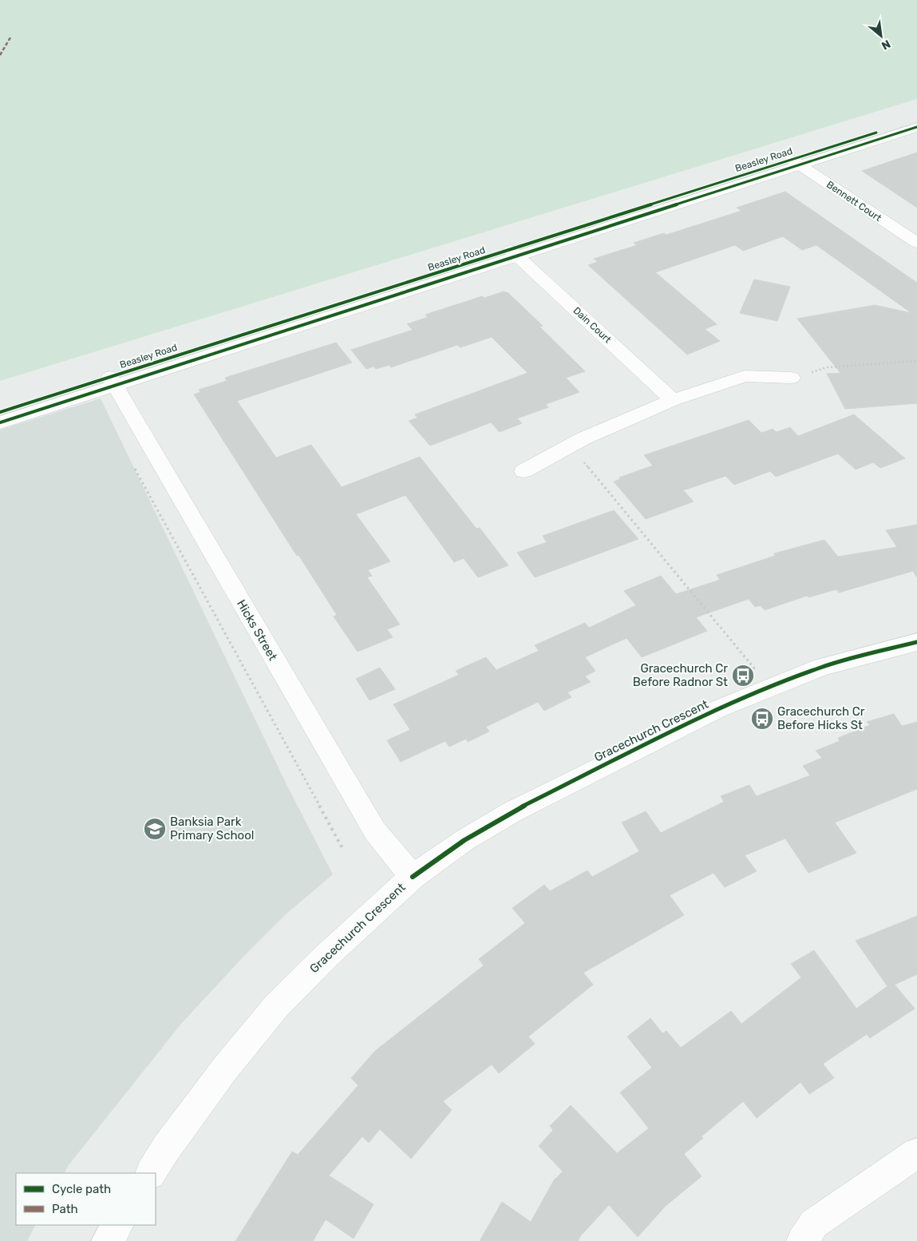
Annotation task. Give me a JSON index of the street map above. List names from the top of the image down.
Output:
{
  "streets": {
    "street": [
      "Beasley Road",
      "Bennett Court",
      "Dain Court",
      "Hicks Street",
      "Gracechurch Crescent"
    ]
  },
  "crossings": [
    ["Beasley Road", "Bennett Court"],
    ["Beasley Road", "Dain Court"],
    ["Beasley Road", "Hicks Street"],
    ["Hicks Street", "Gracechurch Crescent"]
  ],
  "places": {
    "bus stop": ["Gracechurch Cr Before Radnor St", "Gracechurch Cr Before Hicks St"],
    "school or university": ["Banksia Park Primary School"]
  },
  "legend": ["Cycle path", "Path"],
  "north": "bottom right"
}
